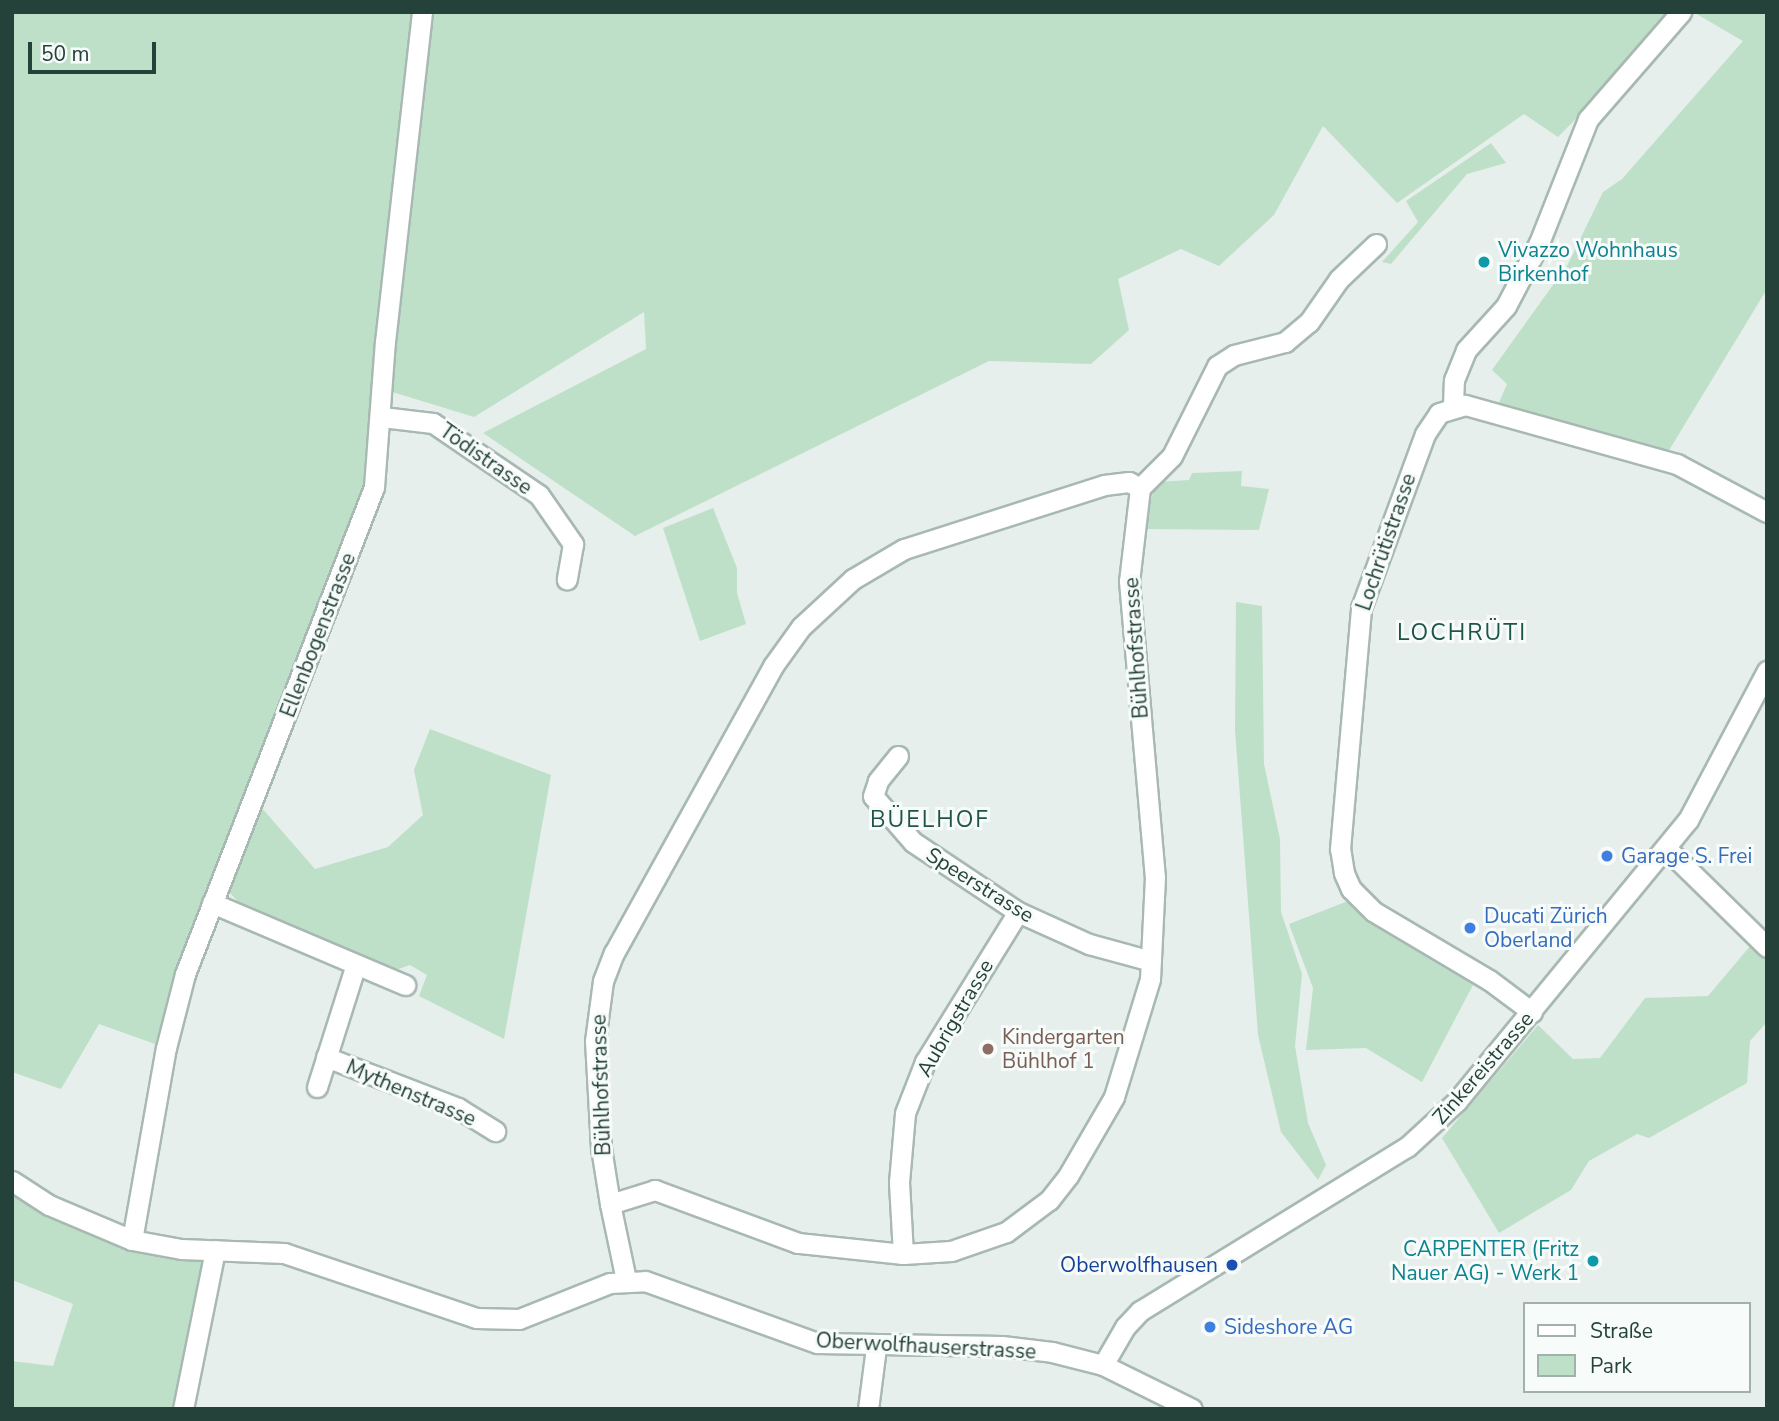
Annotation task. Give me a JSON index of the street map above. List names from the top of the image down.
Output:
{
  "streets": {
    "street": [
      "Tödistrasse",
      "Lochrütistrasse",
      "Ellenbogenstrasse",
      "Bühlhofstrasse",
      "Speerstrasse",
      "Aubrigstrasse",
      "Zinkereistrasse",
      "Mythenstrasse",
      "Oberwolfhauserstrasse"
    ]
  },
  "crossings": [
    ["Tödistrasse", "Ellenbogenstrasse"],
    ["Lochrütistrasse", "Zinkereistrasse"],
    ["Ellenbogenstrasse", "Oberwolfhauserstrasse"],
    ["Bühlhofstrasse", "Speerstrasse"],
    ["Bühlhofstrasse", "Aubrigstrasse"],
    ["Bühlhofstrasse", "Oberwolfhauserstrasse"],
    ["Speerstrasse", "Aubrigstrasse"],
    ["Zinkereistrasse", "Oberwolfhauserstrasse"]
  ],
  "districts": ["LOCHRÜTI", "BÜELHOF"],
  "places": [
    "Vivazzo Wohnhaus Birkenhof",
    "Garage S. Frei",
    "Ducati Zürich Oberland",
    "Kindergarten Bühlhof 1",
    "CARPENTER (Fritz Nauer AG) - Werk 1",
    "Oberwolfhausen",
    "Sideshore AG"
  ],
  "legend": ["Straße", "Park"],
  "scale_bar": "50 m"
}
